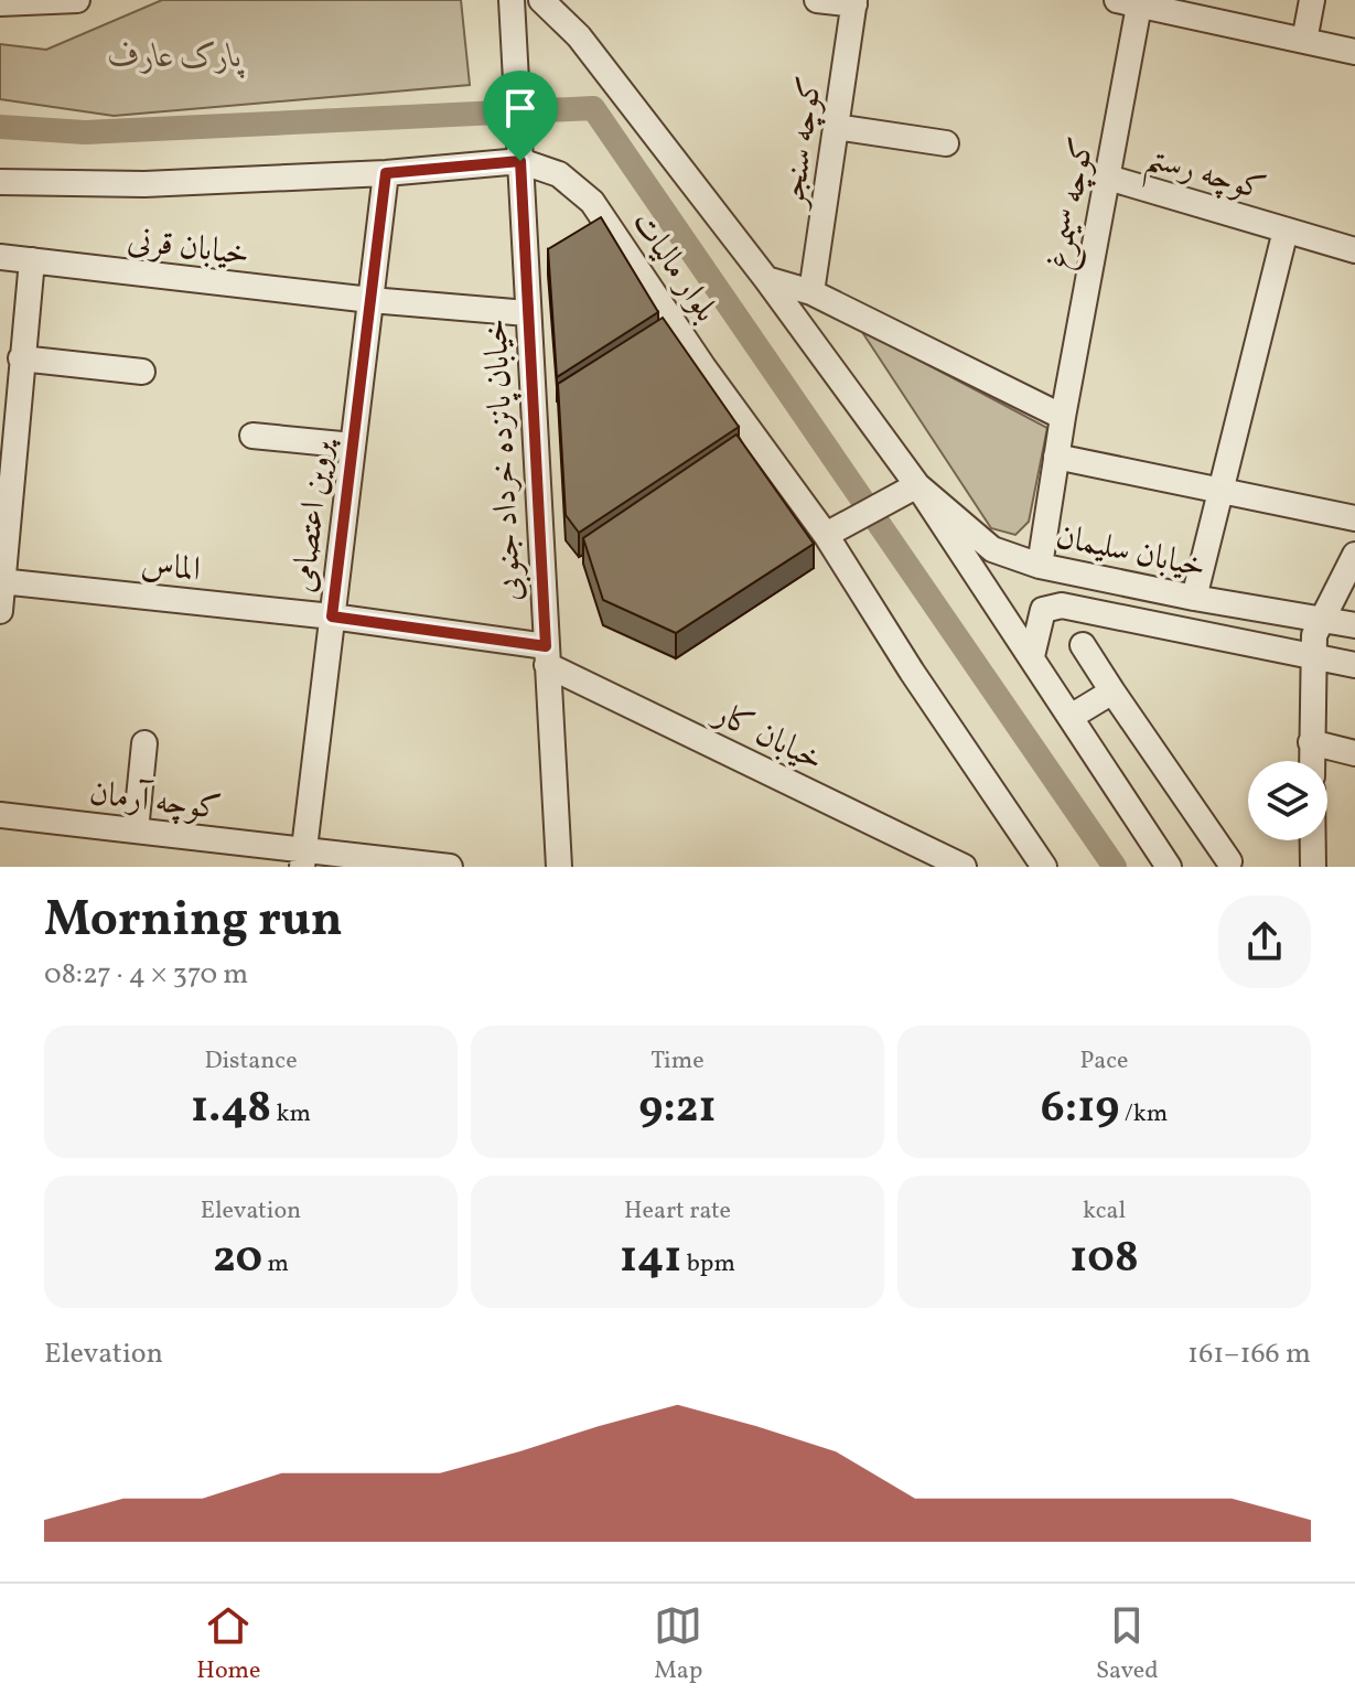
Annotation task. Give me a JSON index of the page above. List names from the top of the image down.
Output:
{
  "streets": {
    "street": [
      "کوچه سنجر",
      "کوچه رستم",
      "کوچه سیمرغ",
      "خیابان قرنی",
      "بلوار مالیات",
      "خیابان پانزده خرداد جنوبی",
      "پروین اعتصامی",
      "خیابان سلیمان",
      "الماس",
      "خیابان کار",
      "کوچه آرمان"
    ]
  },
  "crossings": [
    ["کوچه رستم", "کوچه سیمرغ"],
    ["کوچه سیمرغ", "خیابان سلیمان"],
    ["خیابان قرنی", "خیابان پانزده خرداد جنوبی"],
    ["خیابان قرنی", "پروین اعتصامی"],
    ["بلوار مالیات", "خیابان پانزده خرداد جنوبی"],
    ["بلوار مالیات", "پروین اعتصامی"],
    ["بلوار مالیات", "خیابان سلیمان"],
    ["خیابان پانزده خرداد جنوبی", "الماس"],
    ["خیابان پانزده خرداد جنوبی", "خیابان کار"],
    ["پروین اعتصامی", "الماس"],
    ["پروین اعتصامی", "کوچه آرمان"],
    ["الماس", "خیابان کار"]
  ],
  "parks": ["پارک عارف"],
  "page": {
    "heading": ["Morning run", "08:27 · 4 × 370 m"],
    "stats": [
      ["Distance", "1.48 km"],
      ["Time", "9:21"],
      ["Pace", "6:19 /km"],
      ["Elevation", "20 m"],
      ["Heart rate", "141 bpm"],
      ["kcal", "108"]
    ],
    "chart": ["Elevation", "161–166 m"],
    "tabs": ["Home", "Map", "Saved"]
  }
}
